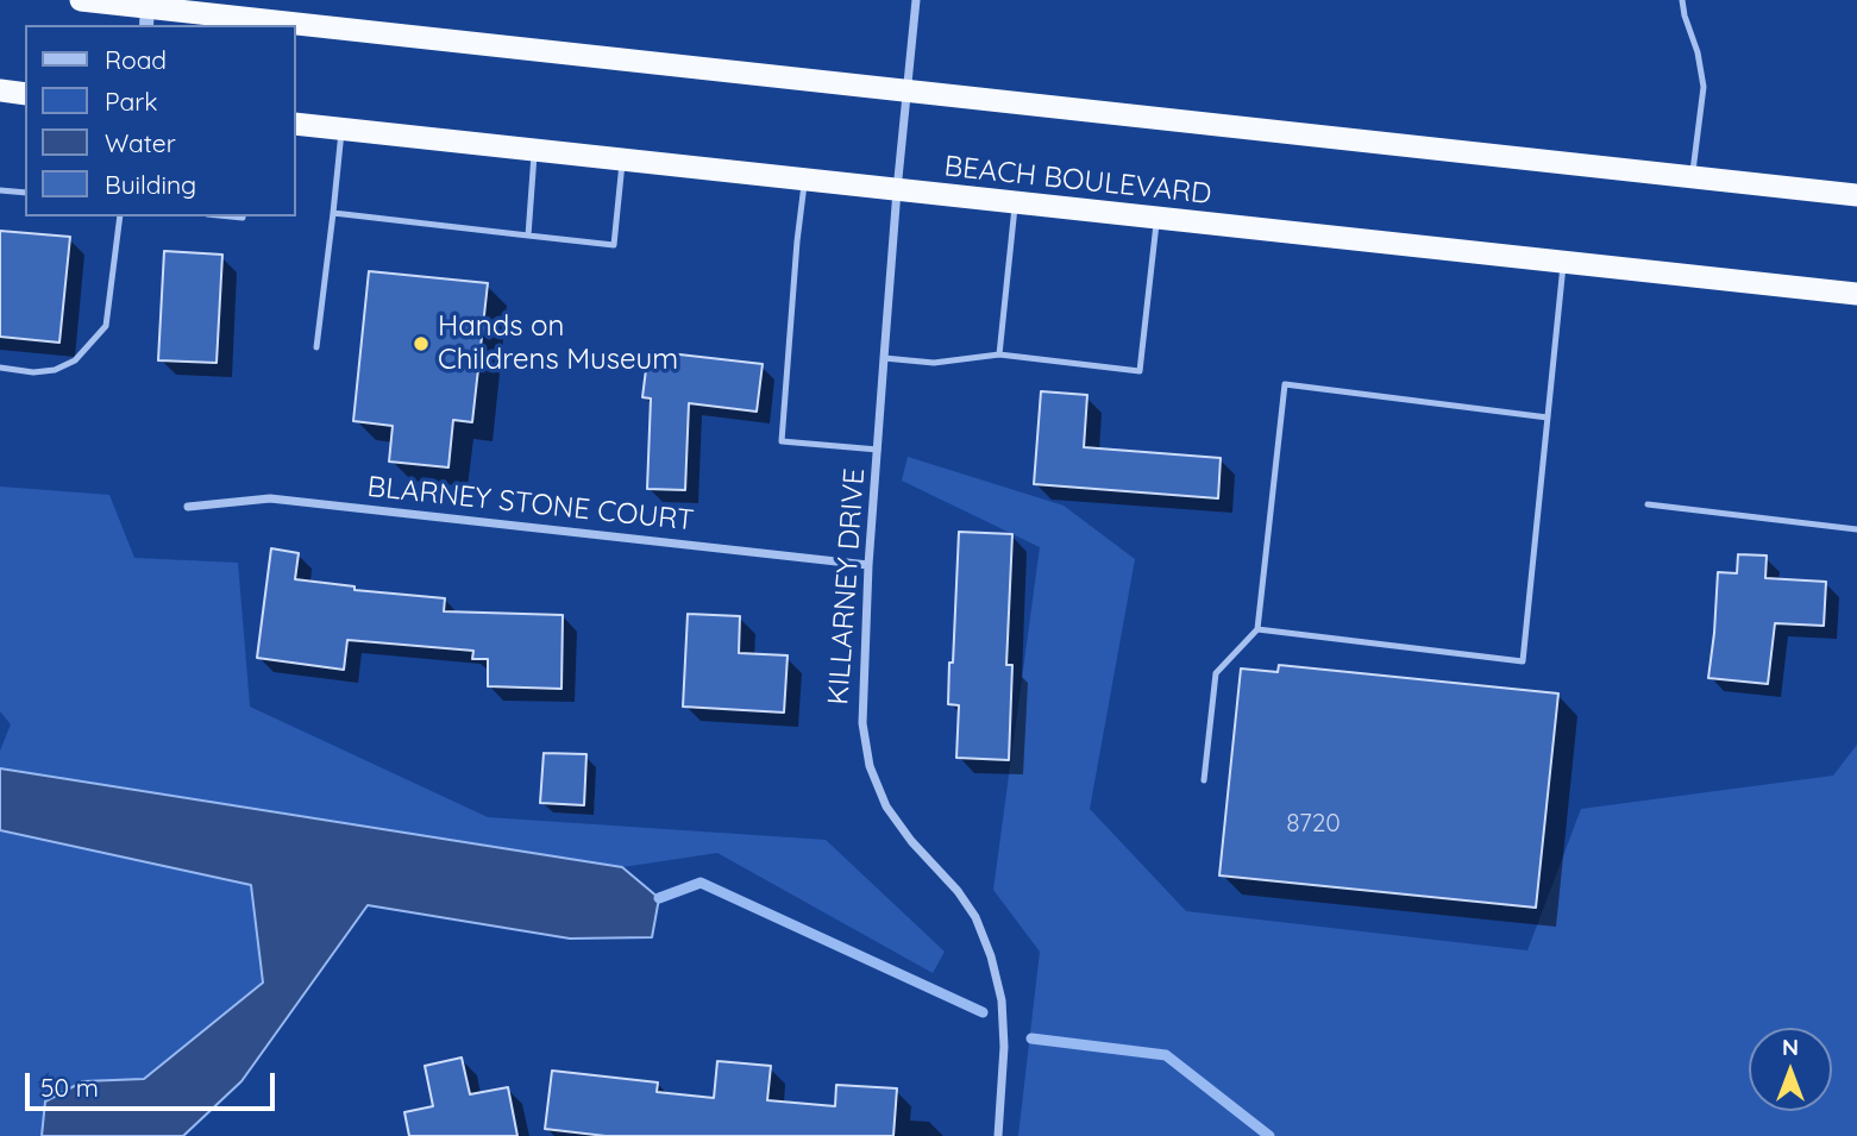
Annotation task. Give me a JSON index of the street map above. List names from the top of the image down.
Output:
{
  "streets": {
    "highway": ["BEACH BOULEVARD"],
    "street": ["BLARNEY STONE COURT", "KILLARNEY DRIVE"]
  },
  "crossings": [
    ["BEACH BOULEVARD", "KILLARNEY DRIVE"],
    ["BLARNEY STONE COURT", "KILLARNEY DRIVE"]
  ],
  "places": ["Hands on Childrens Museum"],
  "house_numbers": ["8720"],
  "legend": [
    "Road",
    "Park",
    "Water",
    "Building"
  ],
  "scale_bar": "50 m",
  "north": "top"
}
